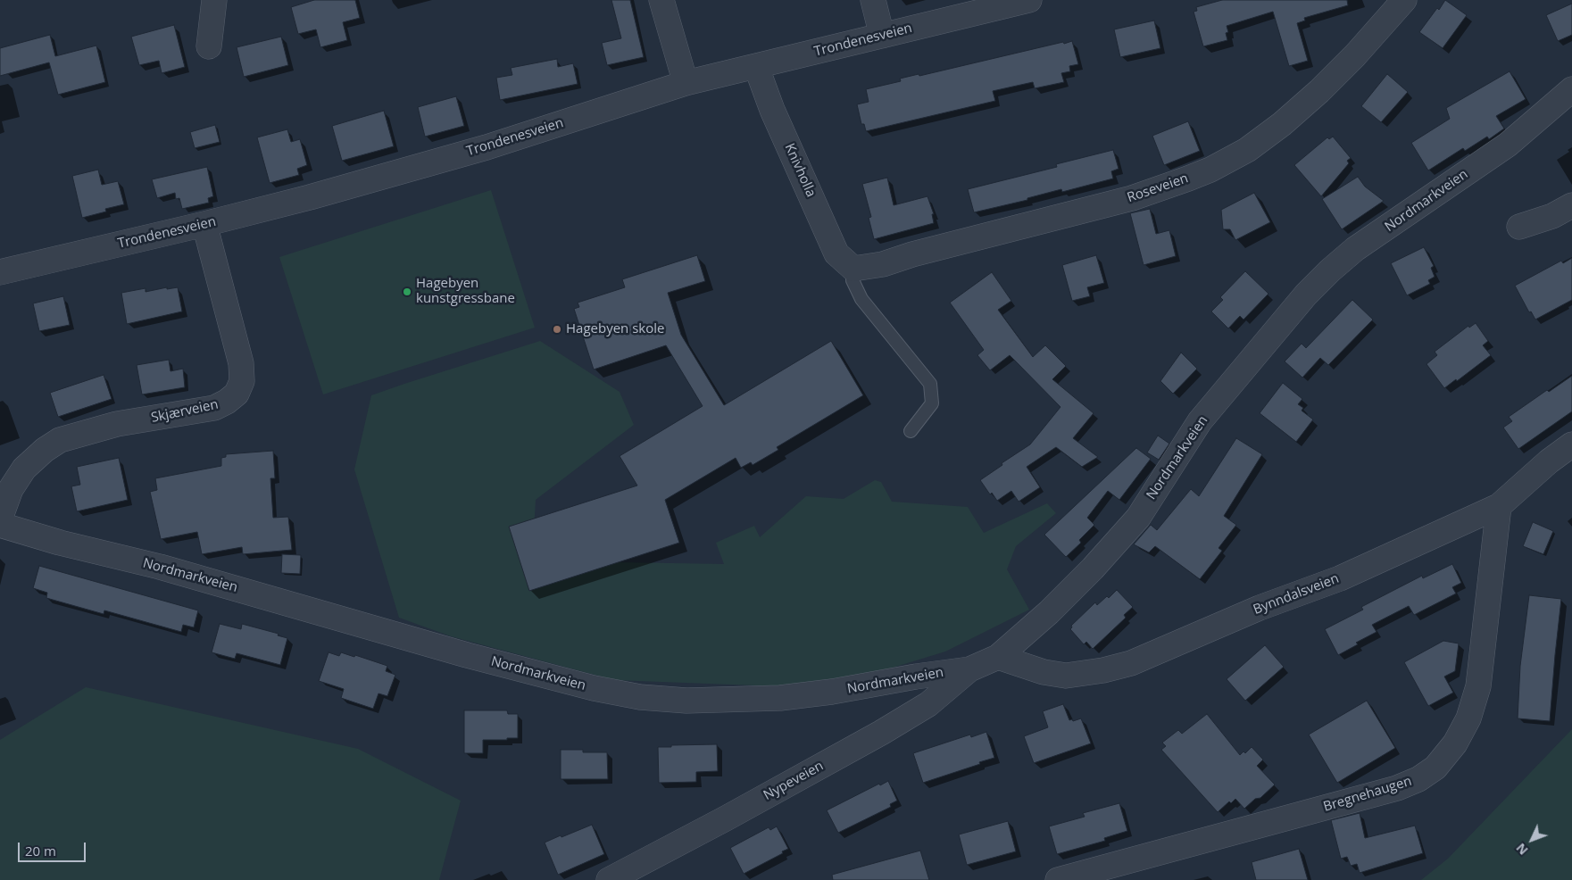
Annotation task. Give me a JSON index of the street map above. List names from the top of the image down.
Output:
{
  "streets": {
    "street": [
      "Trondenesveien",
      "Knivholla",
      "Roseveien",
      "Nordmarkveien",
      "Skjærveien",
      "Bynndalsveien",
      "Nypeveien",
      "Bregnehaugen"
    ]
  },
  "crossings": [
    ["Trondenesveien", "Knivholla"],
    ["Trondenesveien", "Skjærveien"],
    ["Knivholla", "Roseveien"],
    ["Nordmarkveien", "Bynndalsveien"],
    ["Nordmarkveien", "Nypeveien"],
    ["Bynndalsveien", "Bregnehaugen"]
  ],
  "places": ["Hagebyen kunstgressbane", "Hagebyen skole"],
  "scale_bar": "20 m",
  "north": "bottom left"
}
